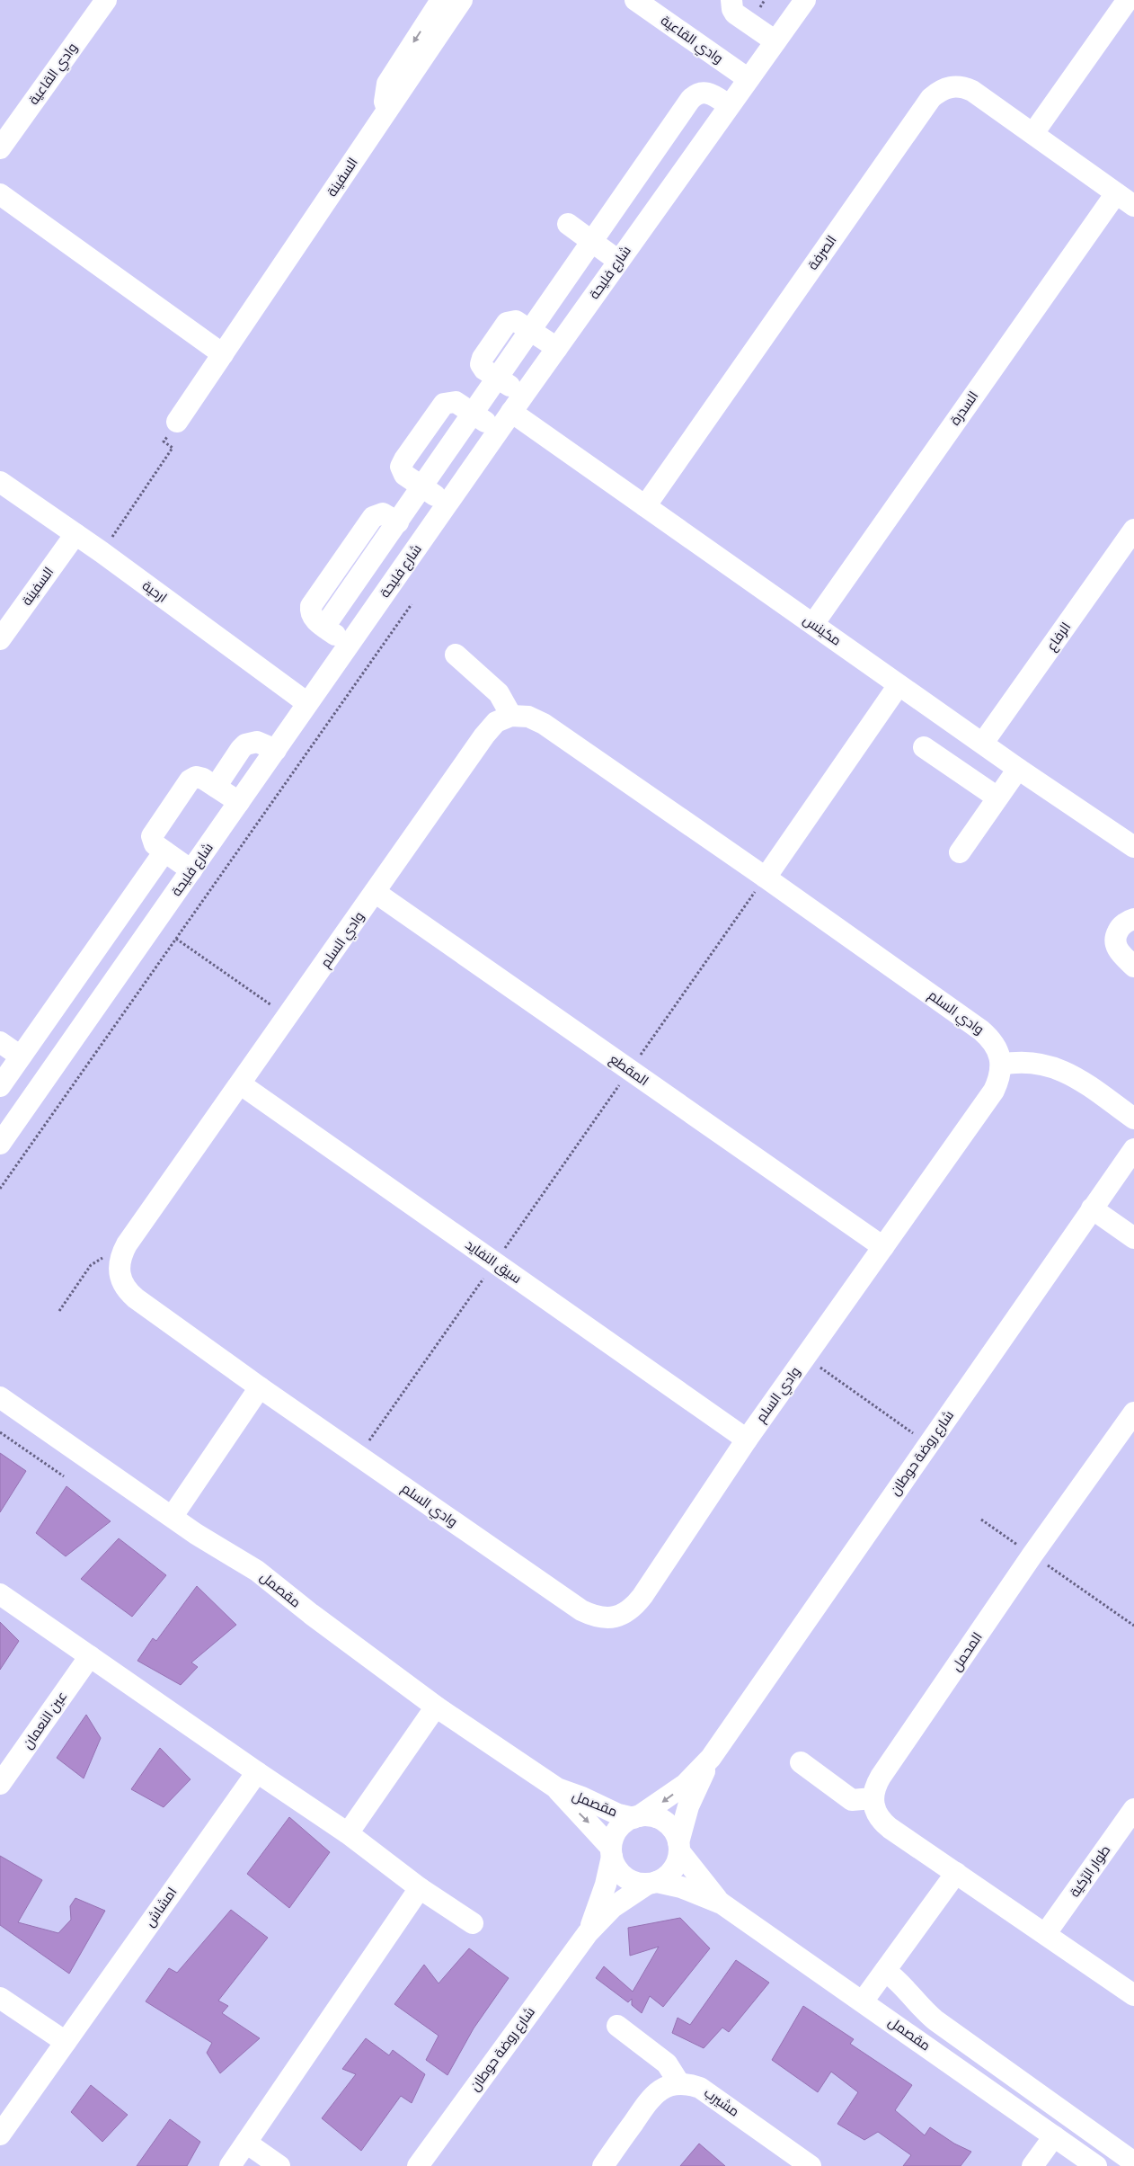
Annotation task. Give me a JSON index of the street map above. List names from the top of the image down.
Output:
{
  "streets": {
    "street": [
      "وادي القاعية",
      "السفينة",
      "الصرفة",
      "شارع فليحة",
      "السدرة",
      "ارحية",
      "مكينس",
      "الرفاع",
      "وادي السلم",
      "المقطع",
      "سيق النفايد",
      "شارع روضة حوطان",
      "مقصمل",
      "المحمل",
      "عين النعمان",
      "طوار الرّكية",
      "امشاش",
      "مشيرب"
    ]
  },
  "crossings": [
    ["وادي القاعية", "شارع فليحة"],
    ["السفينة", "ارحية"],
    ["الصرفة", "السدرة"],
    ["الصرفة", "مكينس"],
    ["شارع فليحة", "ارحية"],
    ["شارع فليحة", "مكينس"],
    ["السدرة", "مكينس"],
    ["مكينس", "الرفاع"],
    ["وادي السلم", "المقطع"],
    ["وادي السلم", "سيق النفايد"],
    ["شارع روضة حوطان", "مقصمل"]
  ]
}
